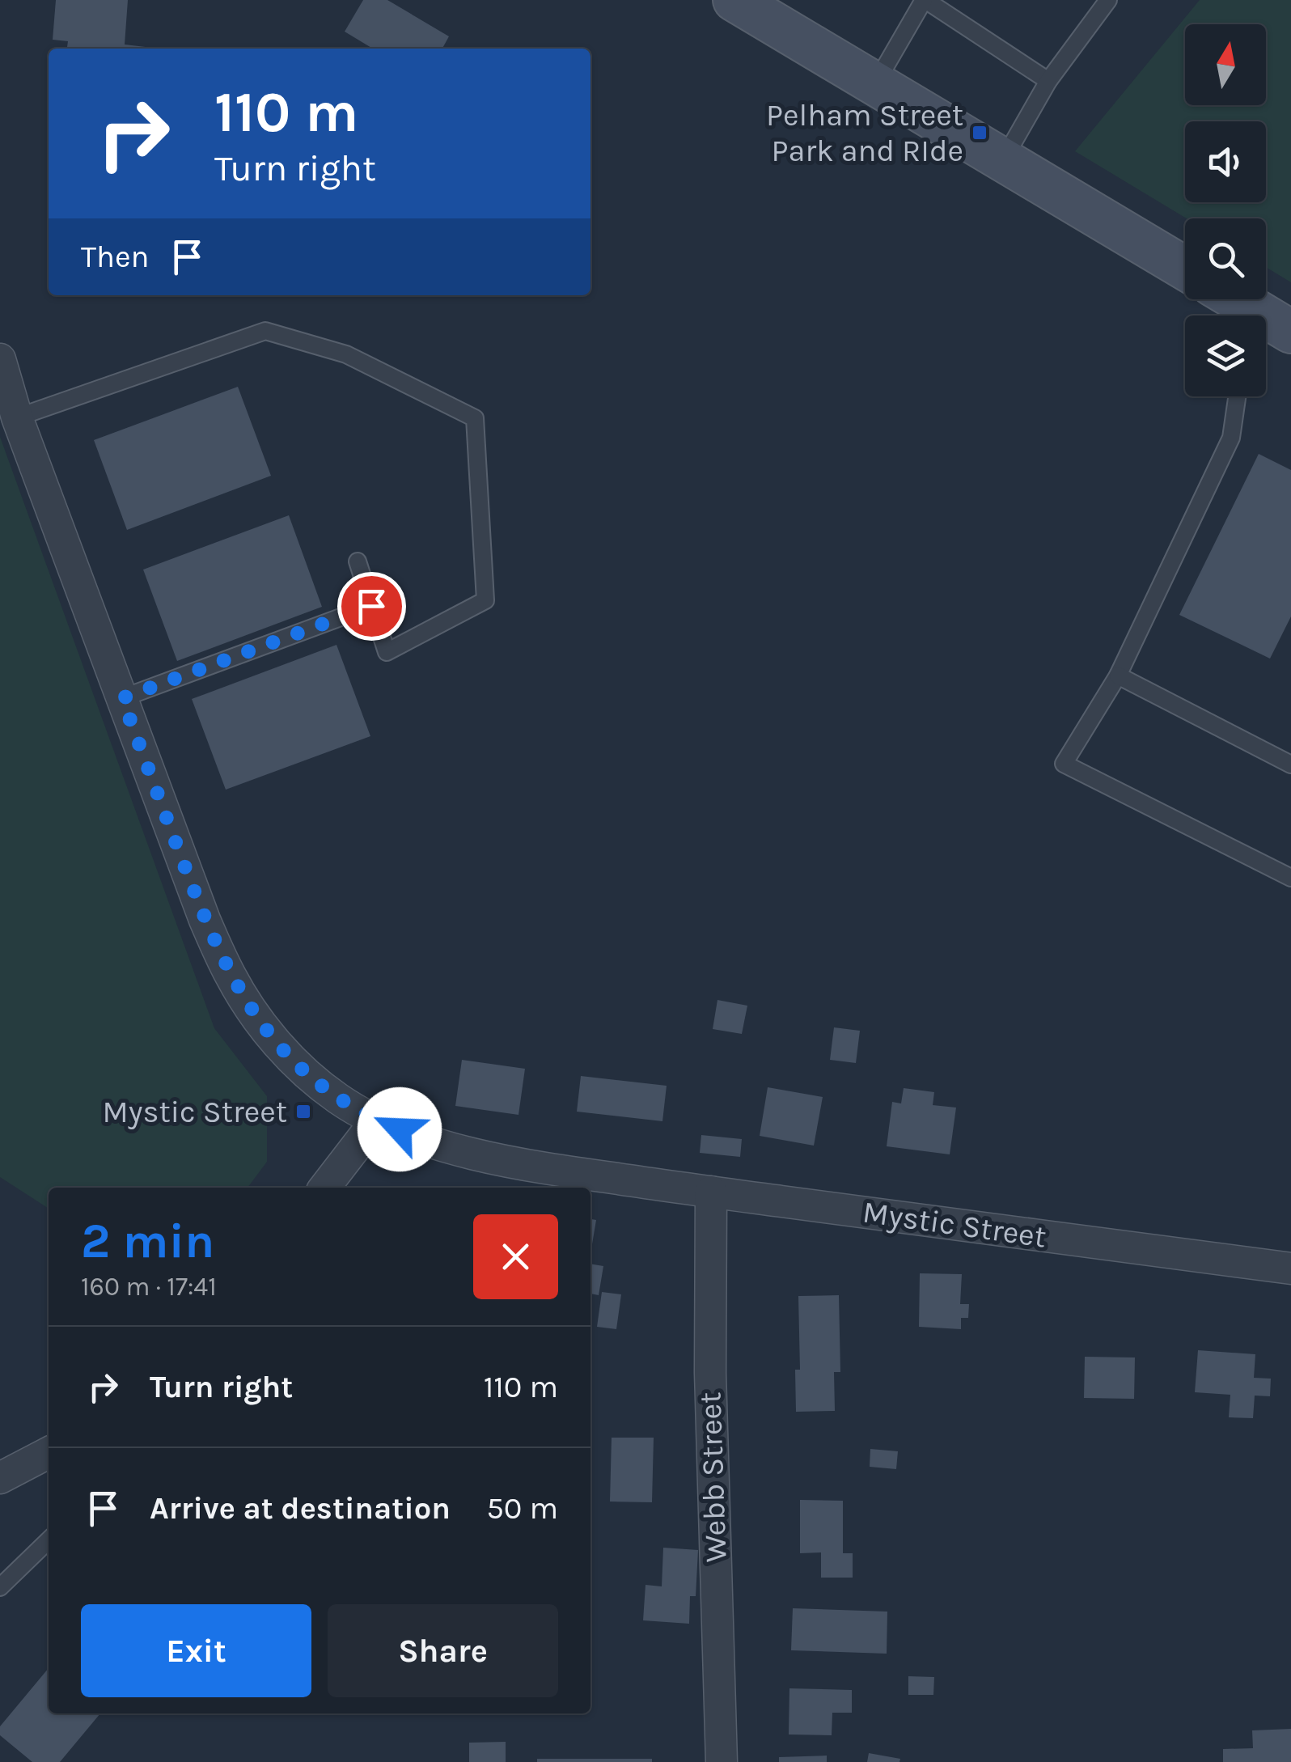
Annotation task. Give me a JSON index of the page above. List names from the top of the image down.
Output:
{
  "streets": {
    "street": ["Mystic Street", "Webb Street"]
  },
  "crossings": [
    ["Mystic Street", "Webb Street"]
  ],
  "places": {
    "transit": ["Pelham Street Park and RIde", "Mystic Street"]
  },
  "north": "top",
  "page": {
    "turn": ["110 m", "Turn right"],
    "then": "Then",
    "heading": ["2 min", "160 m · 17:41"],
    "list": [
      {
        "name": "Turn right",
        "value": "110 m"
      },
      {
        "name": "Arrive at destination",
        "value": "50 m"
      }
    ],
    "buttons": ["Exit", "Share"]
  }
}
